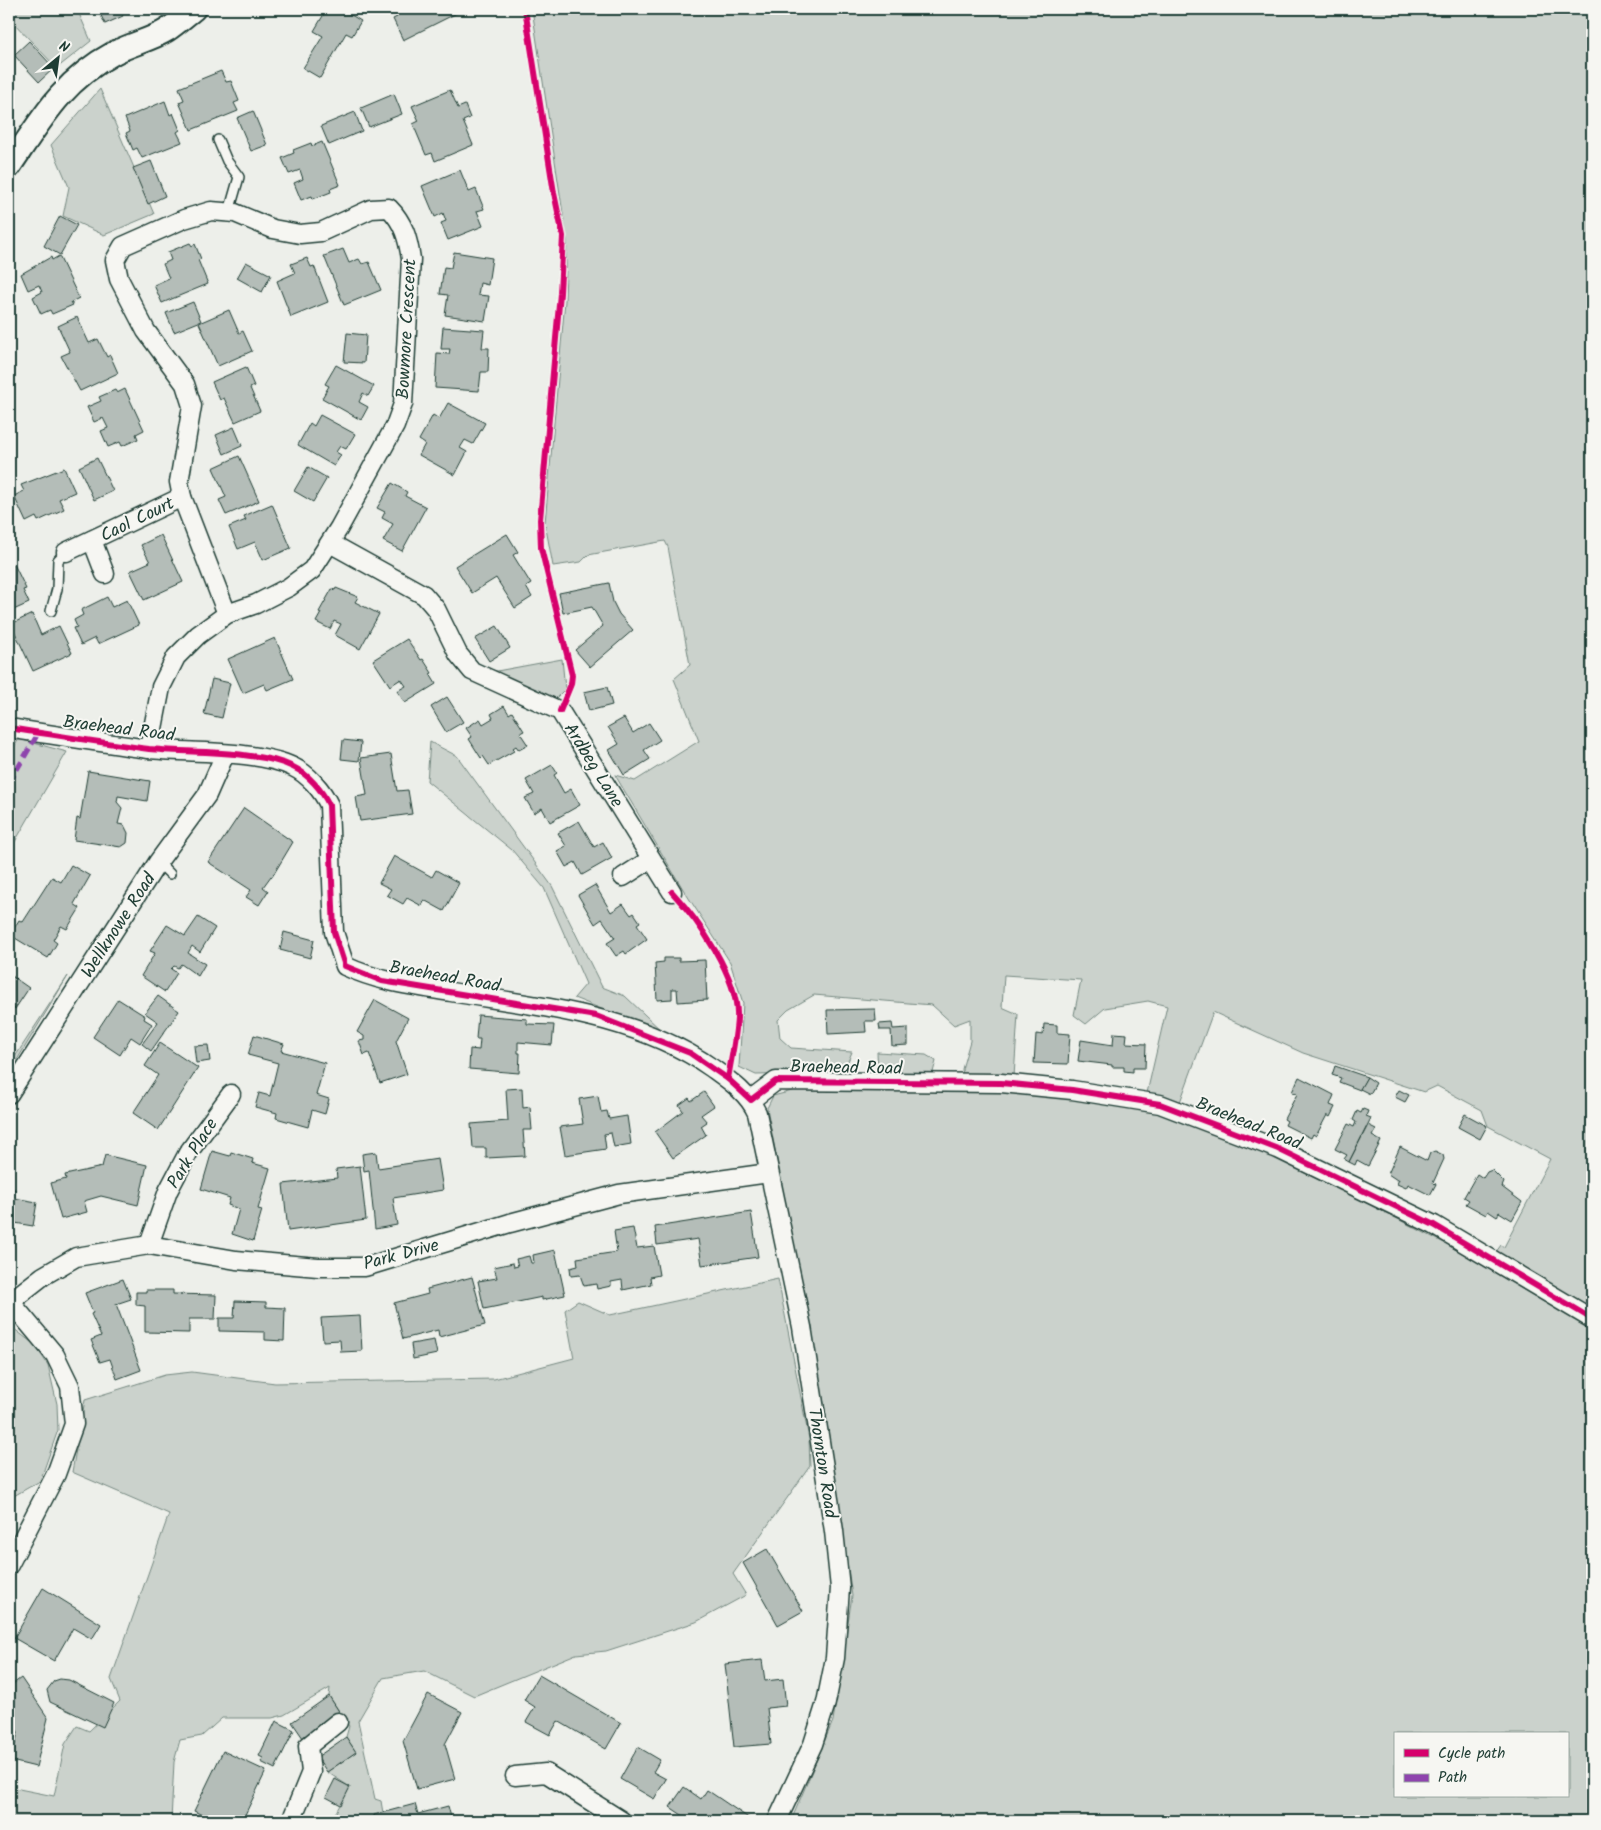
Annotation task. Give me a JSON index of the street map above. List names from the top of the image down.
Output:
{
  "streets": {
    "street": [
      "Bowmore Crescent",
      "Caol Court",
      "Braehead Road",
      "Ardbeg Lane",
      "Wellknowe Road",
      "Park Place",
      "Park Drive",
      "Thornton Road"
    ]
  },
  "crossings": [
    ["Bowmore Crescent", "Caol Court"],
    ["Bowmore Crescent", "Braehead Road"],
    ["Bowmore Crescent", "Ardbeg Lane"],
    ["Braehead Road", "Wellknowe Road"],
    ["Braehead Road", "Thornton Road"],
    ["Park Place", "Park Drive"],
    ["Park Drive", "Thornton Road"]
  ],
  "legend": ["Cycle path", "Path"],
  "north": "top right"
}
